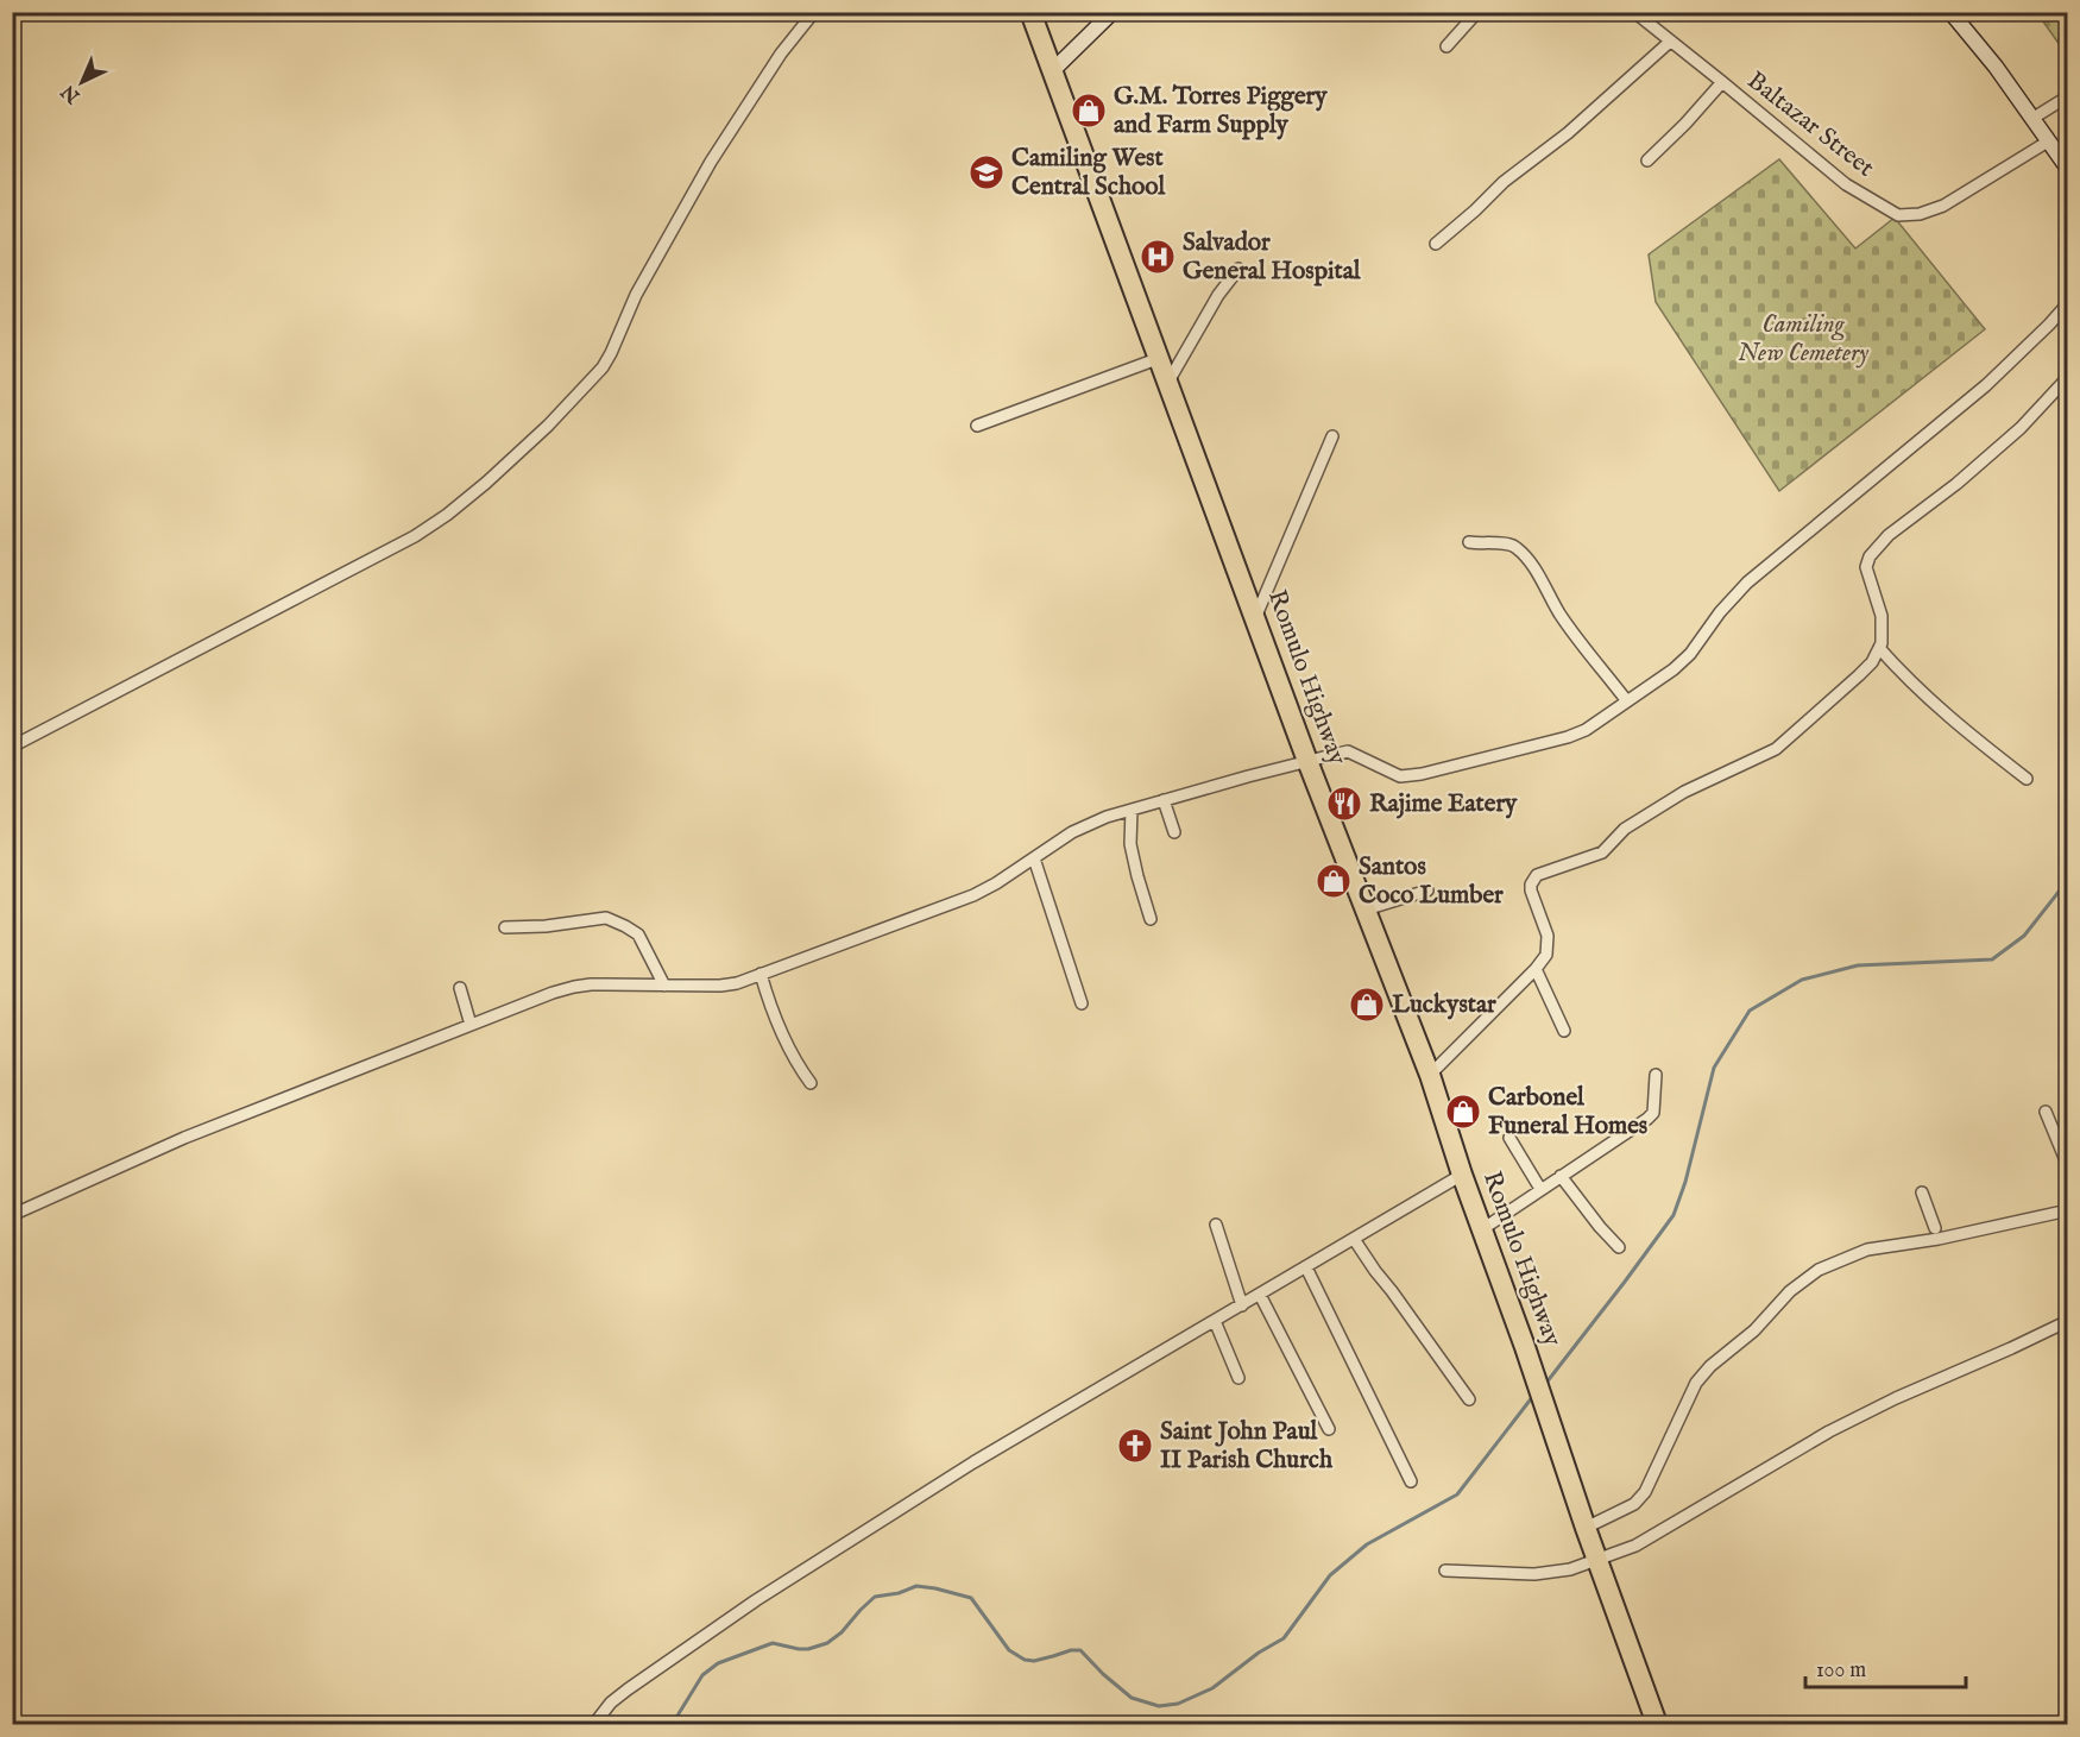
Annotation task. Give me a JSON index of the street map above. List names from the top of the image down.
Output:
{
  "streets": {
    "highway": ["Romulo Highway"],
    "street": ["Baltazar Street"]
  },
  "parks": ["Camiling New Cemetery"],
  "places": {
    "shop": [
      "G.M. Torres Piggery and Farm Supply",
      "Santos Coco Lumber",
      "Luckystar",
      "Carbonel Funeral Homes"
    ],
    "school or university": ["Camiling West Central School"],
    "hospital": ["Salvador General Hospital"],
    "restaurant": ["Rajime Eatery"],
    "church": ["Saint John Paul II Parish Church"]
  },
  "scale_bar": "100 m",
  "north": "bottom left"
}
